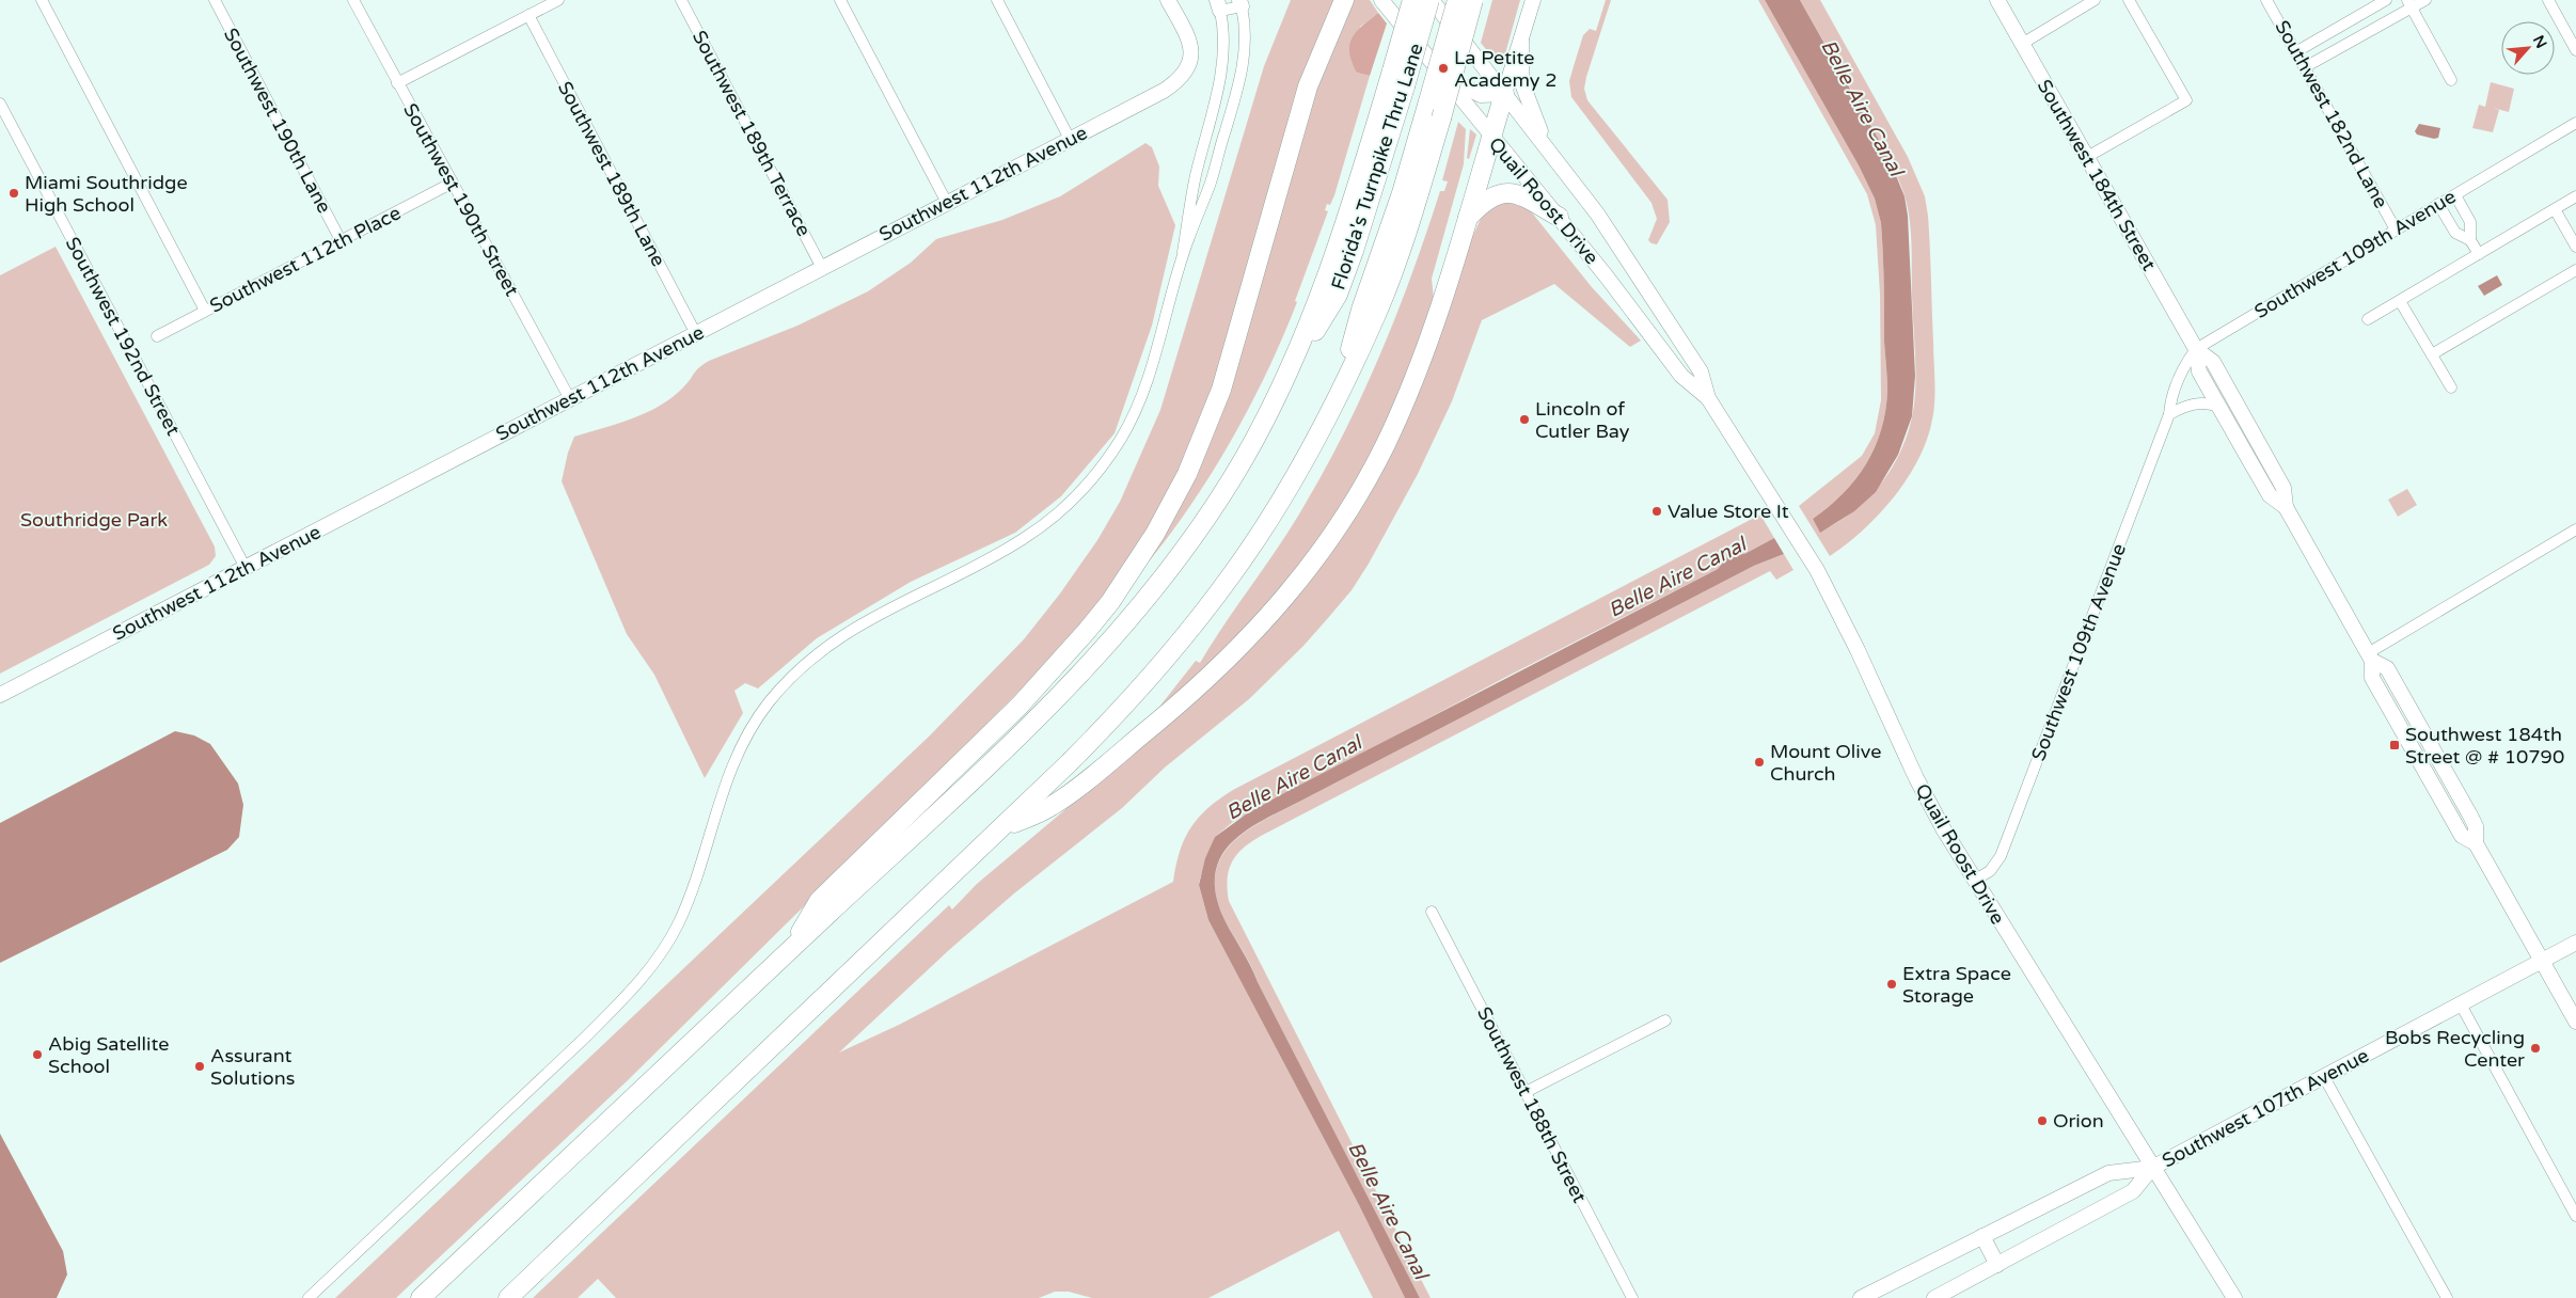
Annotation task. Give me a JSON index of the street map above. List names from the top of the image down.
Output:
{
  "streets": {
    "highway": ["Florida's Turnpike Thru Lane"],
    "main road": [
      "Southwest 184th Street",
      "Southwest 112th Avenue",
      "Quail Roost Drive",
      "Southwest 107th Avenue"
    ],
    "street": [
      "Southwest 182nd Lane",
      "Southwest 190th Lane",
      "Southwest 189th Terrace",
      "Southwest 189th Lane",
      "Southwest 190th Street",
      "Southwest 109th Avenue",
      "Southwest 112th Place",
      "Southwest 192nd Street",
      "Southwest 188th Street"
    ]
  },
  "crossings": [
    ["Southwest 182nd Lane", "Southwest 109th Avenue"],
    ["Southwest 190th Lane", "Southwest 112th Place"],
    ["Southwest 189th Terrace", "Southwest 112th Avenue"],
    ["Florida's Turnpike Thru Lane", "Quail Roost Drive"],
    ["Southwest 189th Lane", "Southwest 112th Avenue"],
    ["Southwest 184th Street", "Southwest 109th Avenue"],
    ["Southwest 184th Street", "Southwest 107th Avenue"],
    ["Southwest 112th Avenue", "Southwest 190th Street"],
    ["Southwest 112th Avenue", "Southwest 192nd Street"],
    ["Southwest 190th Street", "Southwest 112th Place"],
    ["Quail Roost Drive", "Southwest 109th Avenue"],
    ["Quail Roost Drive", "Southwest 107th Avenue"]
  ],
  "water": ["Belle Aire Canal"],
  "parks": ["Southridge Park"],
  "places": {
    "other": [
      "La Petite Academy 2",
      "Miami Southridge High School",
      "Lincoln of Cutler Bay",
      "Value Store It",
      "Mount Olive Church",
      "Extra Space Storage",
      "Bobs Recycling Center",
      "Abig Satellite School",
      "Assurant Solutions",
      "Orion"
    ],
    "transit": ["Southwest 184th Street @ # 10790"]
  },
  "north": "top right"
}
